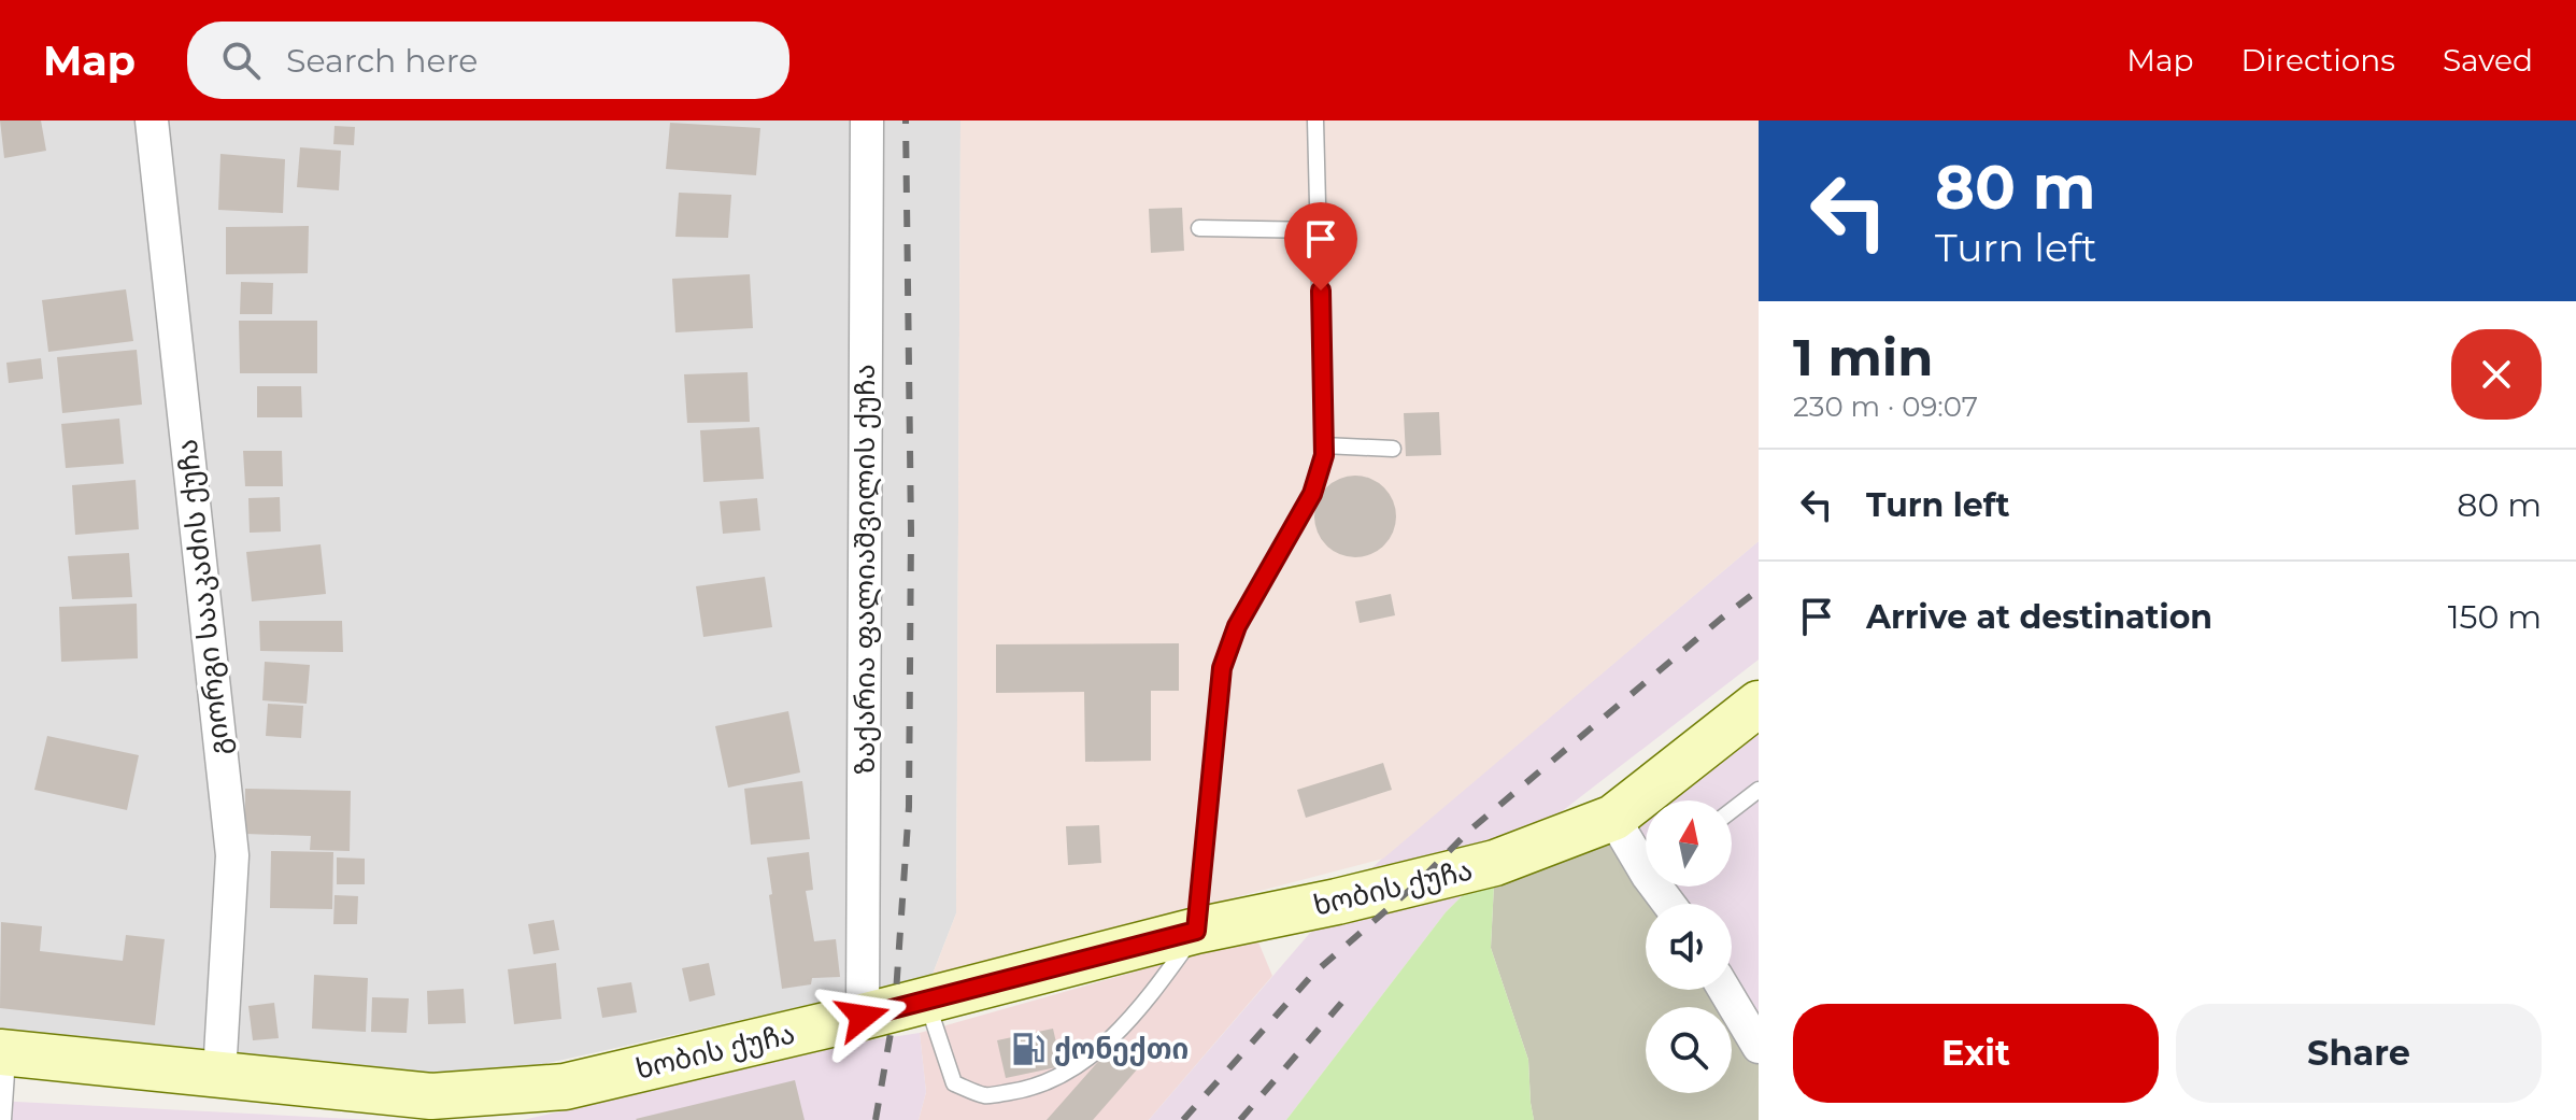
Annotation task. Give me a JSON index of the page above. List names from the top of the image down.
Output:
{
  "streets": {
    "main road": ["ხობის ქუჩა"],
    "street": ["ზაქარია ფალიაშვილის ქუჩა", "გიორგი სააკაძის ქუჩა"]
  },
  "crossings": [
    ["ზაქარია ფალიაშვილის ქუჩა", "ხობის ქუჩა"],
    ["გიორგი სააკაძის ქუჩა", "ხობის ქუჩა"]
  ],
  "places": {
    "fuel station": ["ქონექთი"]
  },
  "north": "top",
  "page": {
    "header": "Map",
    "search": "Search here",
    "nav": ["Map", "Directions", "Saved"],
    "turn": ["80 m", "Turn left"],
    "heading": ["1 min", "230 m · 09:07"],
    "list": [
      {
        "name": "Turn left",
        "value": "80 m"
      },
      {
        "name": "Arrive at destination",
        "value": "150 m"
      }
    ],
    "buttons": ["Exit", "Share"]
  }
}
